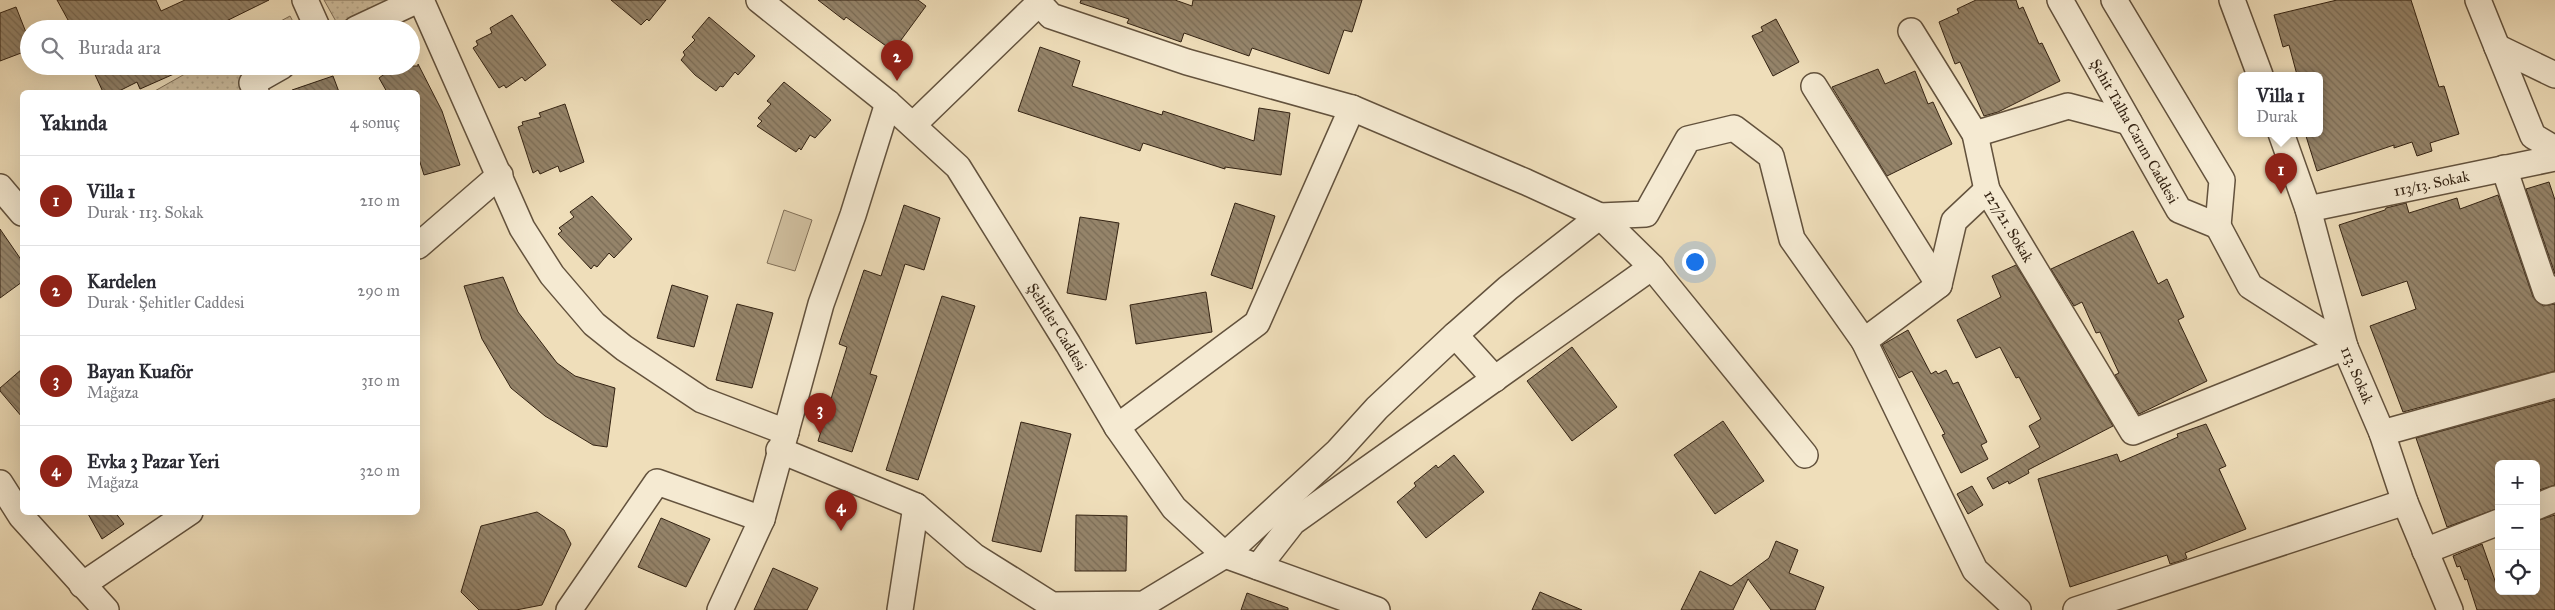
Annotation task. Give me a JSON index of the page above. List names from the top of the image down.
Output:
{
  "streets": {
    "street": [
      "Şehit Talha Carım Caddesi",
      "113/13. Sokak",
      "127/21. Sokak",
      "Şehitler Caddesi",
      "113. Sokak"
    ]
  },
  "crossings": [
    ["113/13. Sokak", "113. Sokak"],
    ["127/21. Sokak", "113. Sokak"]
  ],
  "page": {
    "search": "Burada ara",
    "pins": [
      "2",
      "1",
      "3",
      "4"
    ],
    "popup": ["Villa 1", "Durak"],
    "heading": ["Yakında", "4 sonuç"],
    "list": [
      {
        "mark": "1",
        "name": "Villa 1",
        "note": "Durak · 113. Sokak",
        "value": "210 m"
      },
      {
        "mark": "2",
        "name": "Kardelen",
        "note": "Durak · Şehitler Caddesi",
        "value": "290 m"
      },
      {
        "mark": "3",
        "name": "Bayan Kuaför",
        "note": "Mağaza",
        "value": "310 m"
      },
      {
        "mark": "4",
        "name": "Evka 3 Pazar Yeri",
        "note": "Mağaza",
        "value": "320 m"
      }
    ],
    "map_buttons": ["+", "−"]
  }
}
